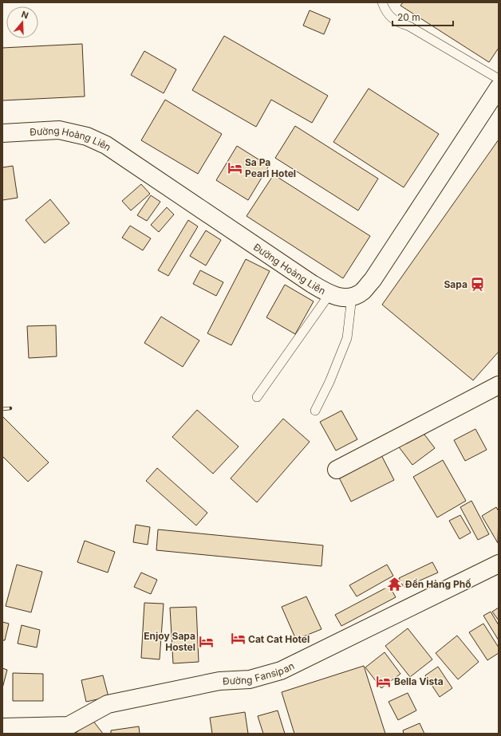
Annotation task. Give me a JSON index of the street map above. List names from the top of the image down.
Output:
{
  "streets": {
    "street": ["Đường Hoàng Liên", "Đường Fansipan"]
  },
  "places": {
    "hotel": [
      "Sa Pa Pearl Hotel",
      "Cat Cat Hotel",
      "Enjoy Sapa Hostel",
      "Bella Vista"
    ],
    "station": ["Sapa"],
    "temple": ["Đền Hàng Phố"]
  },
  "scale_bar": "20 m",
  "north": "top"
}
